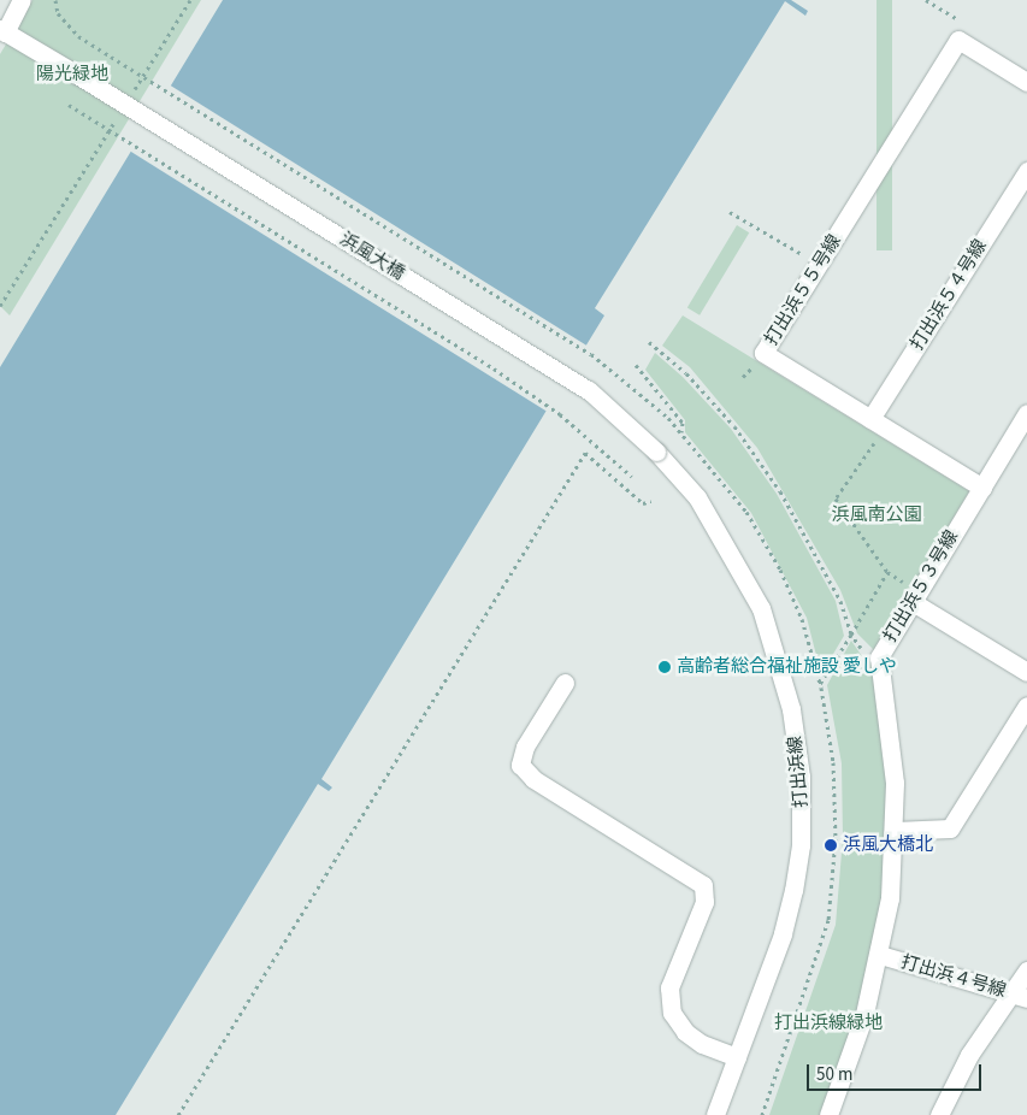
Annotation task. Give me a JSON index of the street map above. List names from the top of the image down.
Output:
{
  "streets": {
    "street": [
      "浜風大橋",
      "打出浜５５号線",
      "打出浜５４号線",
      "打出浜５３号線",
      "打出浜線",
      "打出浜４号線"
    ]
  },
  "crossings": [
    ["浜風大橋", "打出浜線"],
    ["打出浜５５号線", "打出浜５４号線"],
    ["打出浜５５号線", "打出浜５３号線"],
    ["打出浜５３号線", "打出浜４号線"]
  ],
  "parks": ["陽光緑地", "浜風南公園", "打出浜線緑地"],
  "places": ["高齢者総合福祉施設 愛しや", "浜風大橋北"],
  "scale_bar": "50 m"
}
